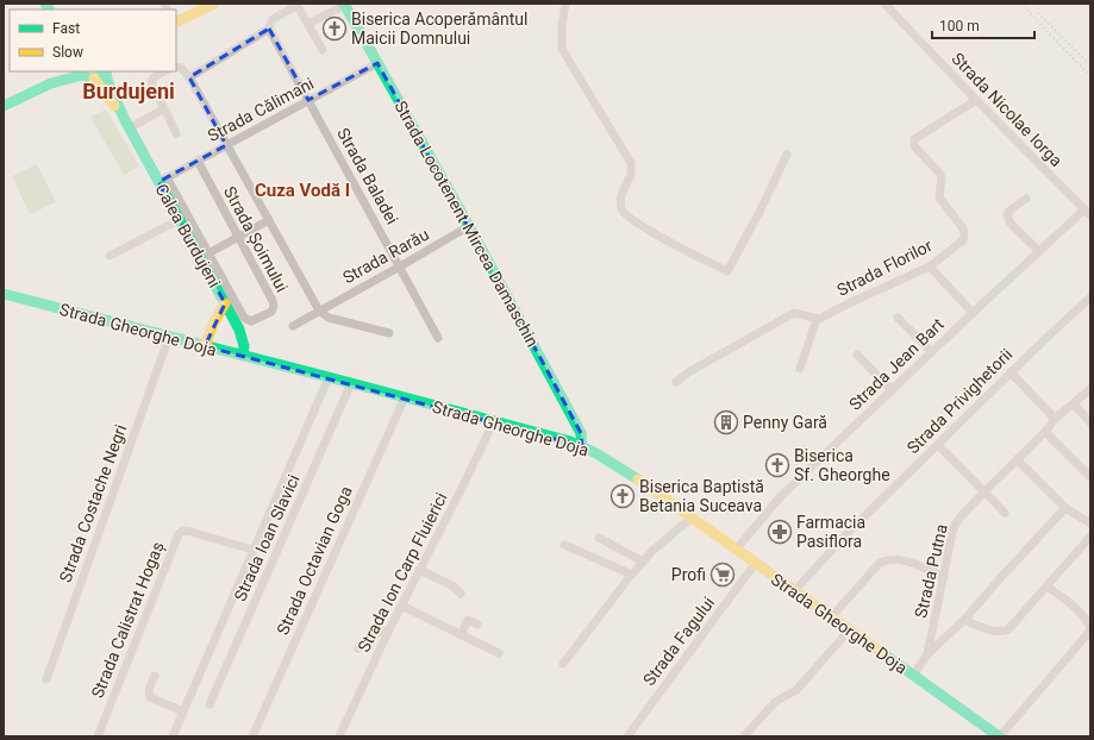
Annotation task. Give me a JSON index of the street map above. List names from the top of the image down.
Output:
{
  "streets": {
    "main road": ["Strada Locotenent Mircea Damaschin", "Calea Burdujeni", "Strada Gheorghe Doja"],
    "street": [
      "Strada Călimani",
      "Strada Nicolae Iorga",
      "Strada Baladei",
      "Strada Șoimului",
      "Strada Rarău",
      "Strada Florilor",
      "Strada Jean Bart",
      "Strada Privighetorii",
      "Strada Costache Negri",
      "Strada Ioan Slavici",
      "Strada Octavian Goga",
      "Strada Putna",
      "Strada Ion Carp Fluierici",
      "Strada Calistrat Hogaș",
      "Strada Fagului"
    ]
  },
  "crossings": [
    ["Strada Călimani", "Strada Baladei"],
    ["Strada Călimani", "Strada Locotenent Mircea Damaschin"],
    ["Strada Călimani", "Calea Burdujeni"],
    ["Strada Călimani", "Strada Șoimului"],
    ["Strada Nicolae Iorga", "Strada Florilor"],
    ["Strada Nicolae Iorga", "Strada Jean Bart"],
    ["Strada Baladei", "Strada Rarău"],
    ["Strada Locotenent Mircea Damaschin", "Strada Rarău"],
    ["Strada Locotenent Mircea Damaschin", "Strada Gheorghe Doja"],
    ["Calea Burdujeni", "Strada Gheorghe Doja"],
    ["Strada Gheorghe Doja", "Strada Jean Bart"],
    ["Strada Gheorghe Doja", "Strada Privighetorii"],
    ["Strada Gheorghe Doja", "Strada Costache Negri"],
    ["Strada Gheorghe Doja", "Strada Ioan Slavici"],
    ["Strada Gheorghe Doja", "Strada Octavian Goga"],
    ["Strada Gheorghe Doja", "Strada Putna"],
    ["Strada Gheorghe Doja", "Strada Ion Carp Fluierici"],
    ["Strada Gheorghe Doja", "Strada Fagului"]
  ],
  "districts": ["Burdujeni", "Cuza Vodă I"],
  "places": {
    "church": ["Biserica Acoperământul Maicii Domnului", "Biserica Sf. Gheorghe", "Biserica Baptistă Betania Suceava"],
    "building": ["Penny Gară"],
    "pharmacy": ["Farmacia Pasiflora"],
    "supermarket": ["Profi"]
  },
  "legend": ["Fast", "Slow"],
  "scale_bar": "100 m"
}
